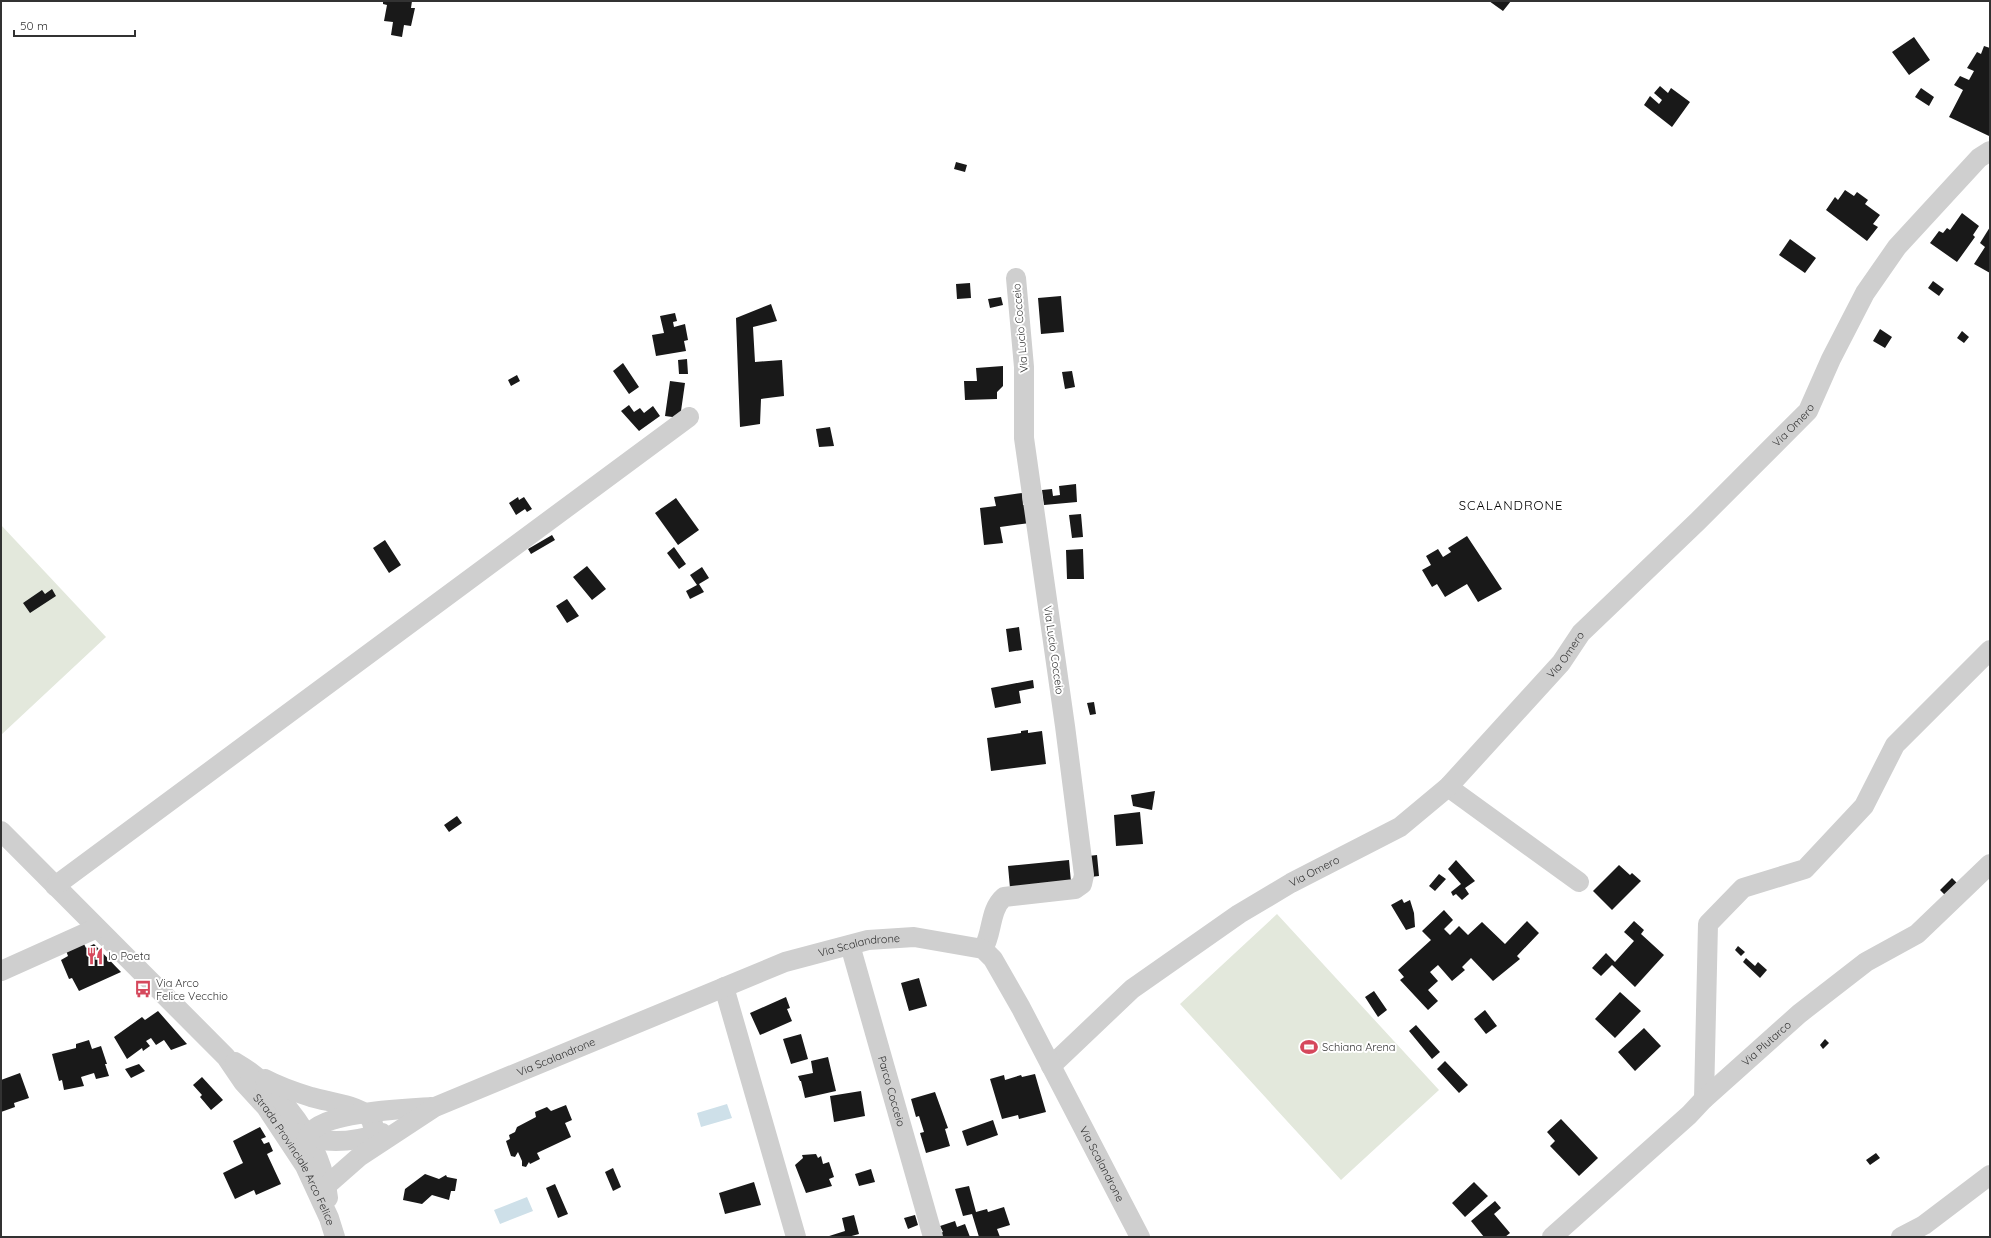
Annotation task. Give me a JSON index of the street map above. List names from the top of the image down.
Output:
{
  "streets": {
    "street": [
      "Via Lucio Cocceio",
      "Via Omero",
      "Via Scalandrone",
      "Via Plutarco",
      "Parco Cocceio",
      "Strada Provinciale Arco Felice"
    ]
  },
  "crossings": [
    ["Via Lucio Cocceio", "Via Scalandrone"],
    ["Via Omero", "Via Scalandrone"],
    ["Via Scalandrone", "Parco Cocceio"]
  ],
  "districts": ["SCALANDRONE"],
  "places": {
    "restaurant": ["Io Poeta"],
    "bus stop": ["Via Arco Felice Vecchio"],
    "sports": ["Schiana Arena"]
  },
  "scale_bar": "50 m"
}
